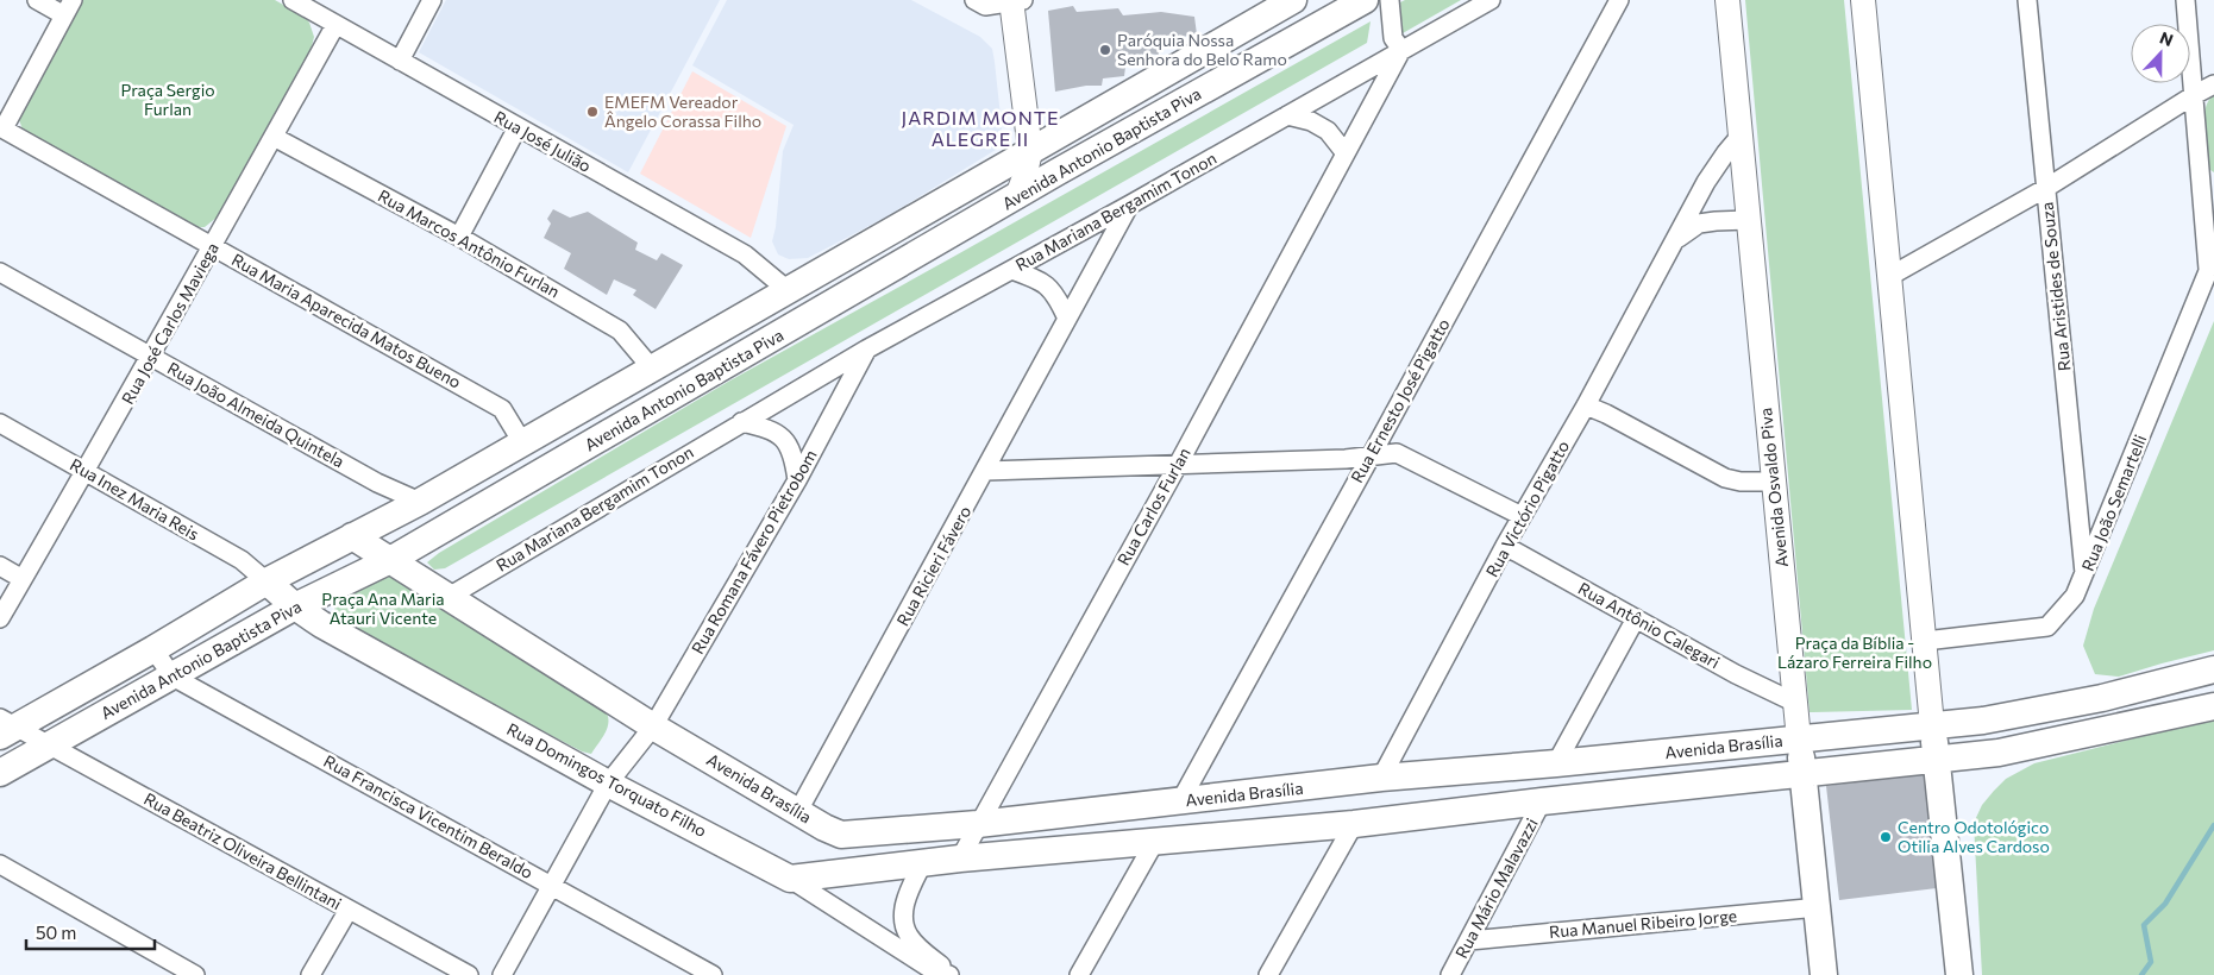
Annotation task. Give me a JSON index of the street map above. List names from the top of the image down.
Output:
{
  "streets": {
    "main road": [
      "Avenida Antonio Baptista Piva",
      "Avenida Osvaldo Piva",
      "Avenida Brasília",
      "Rua Domingos Torquato Filho"
    ],
    "street": [
      "Rua José Julião",
      "Rua Mariana Bergamim Tonon",
      "Rua Marcos Antônio Furlan",
      "Rua Aristides de Souza",
      "Rua Maria Aparecida Matos Bueno",
      "Rua José Carlos Maviega",
      "Rua Ernesto José Pigatto",
      "Rua João Almeida Quintela",
      "Rua Inez Maria Reis",
      "Rua João Semartelli",
      "Rua Carlos Furlan",
      "Rua Victório Pigatto",
      "Rua Romana Fávero Pietrobom",
      "Rua Ricieri Fávero",
      "Rua Antônio Calegari",
      "Rua Francisca Vicentim Beraldo",
      "Rua Beatriz Oliveira Bellintani",
      "Rua Mário Malavazzi",
      "Rua Manuel Ribeiro Jorge"
    ]
  },
  "crossings": [
    ["Rua José Julião", "Avenida Antonio Baptista Piva"],
    ["Rua José Julião", "Rua José Carlos Maviega"],
    ["Avenida Antonio Baptista Piva", "Rua Marcos Antônio Furlan"],
    ["Avenida Antonio Baptista Piva", "Rua Maria Aparecida Matos Bueno"],
    ["Avenida Antonio Baptista Piva", "Rua João Almeida Quintela"],
    ["Avenida Antonio Baptista Piva", "Rua Inez Maria Reis"],
    ["Avenida Antonio Baptista Piva", "Avenida Brasília"],
    ["Avenida Antonio Baptista Piva", "Rua Domingos Torquato Filho"],
    ["Avenida Antonio Baptista Piva", "Rua Francisca Vicentim Beraldo"],
    ["Avenida Antonio Baptista Piva", "Rua Beatriz Oliveira Bellintani"],
    ["Rua Mariana Bergamim Tonon", "Rua Carlos Furlan"],
    ["Rua Mariana Bergamim Tonon", "Rua Romana Fávero Pietrobom"],
    ["Rua Mariana Bergamim Tonon", "Rua Ricieri Fávero"],
    ["Rua Mariana Bergamim Tonon", "Avenida Brasília"],
    ["Rua Marcos Antônio Furlan", "Rua José Carlos Maviega"],
    ["Rua Aristides de Souza", "Rua João Semartelli"],
    ["Rua Maria Aparecida Matos Bueno", "Rua José Carlos Maviega"],
    ["Rua José Carlos Maviega", "Rua João Almeida Quintela"],
    ["Rua José Carlos Maviega", "Rua Inez Maria Reis"],
    ["Rua Ernesto José Pigatto", "Avenida Brasília"],
    ["Avenida Osvaldo Piva", "Rua Victório Pigatto"],
    ["Avenida Osvaldo Piva", "Rua Antônio Calegari"],
    ["Avenida Osvaldo Piva", "Avenida Brasília"],
    ["Avenida Osvaldo Piva", "Rua Manuel Ribeiro Jorge"],
    ["Rua Inez Maria Reis", "Rua Domingos Torquato Filho"],
    ["Rua Carlos Furlan", "Avenida Brasília"],
    ["Rua Victório Pigatto", "Rua Antônio Calegari"],
    ["Rua Victório Pigatto", "Avenida Brasília"],
    ["Rua Romana Fávero Pietrobom", "Avenida Brasília"],
    ["Rua Romana Fávero Pietrobom", "Rua Domingos Torquato Filho"],
    ["Rua Romana Fávero Pietrobom", "Rua Francisca Vicentim Beraldo"],
    ["Rua Ricieri Fávero", "Avenida Brasília"],
    ["Rua Mário Malavazzi", "Rua Manuel Ribeiro Jorge"]
  ],
  "districts": ["JARDIM MONTE ALEGRE II"],
  "parks": ["Praça Sergio Furlan", "Praça Ana Maria Atauri Vicente", "Praça da Bíblia - Lázaro Ferreira Filho"],
  "places": ["Paróquia Nossa Senhora do Belo Ramo", "EMEFM Vereador Ângelo Corassa Filho", "Centro Odotológico Otilia Alves Cardoso"],
  "scale_bar": "50 m",
  "north": "top"
}
